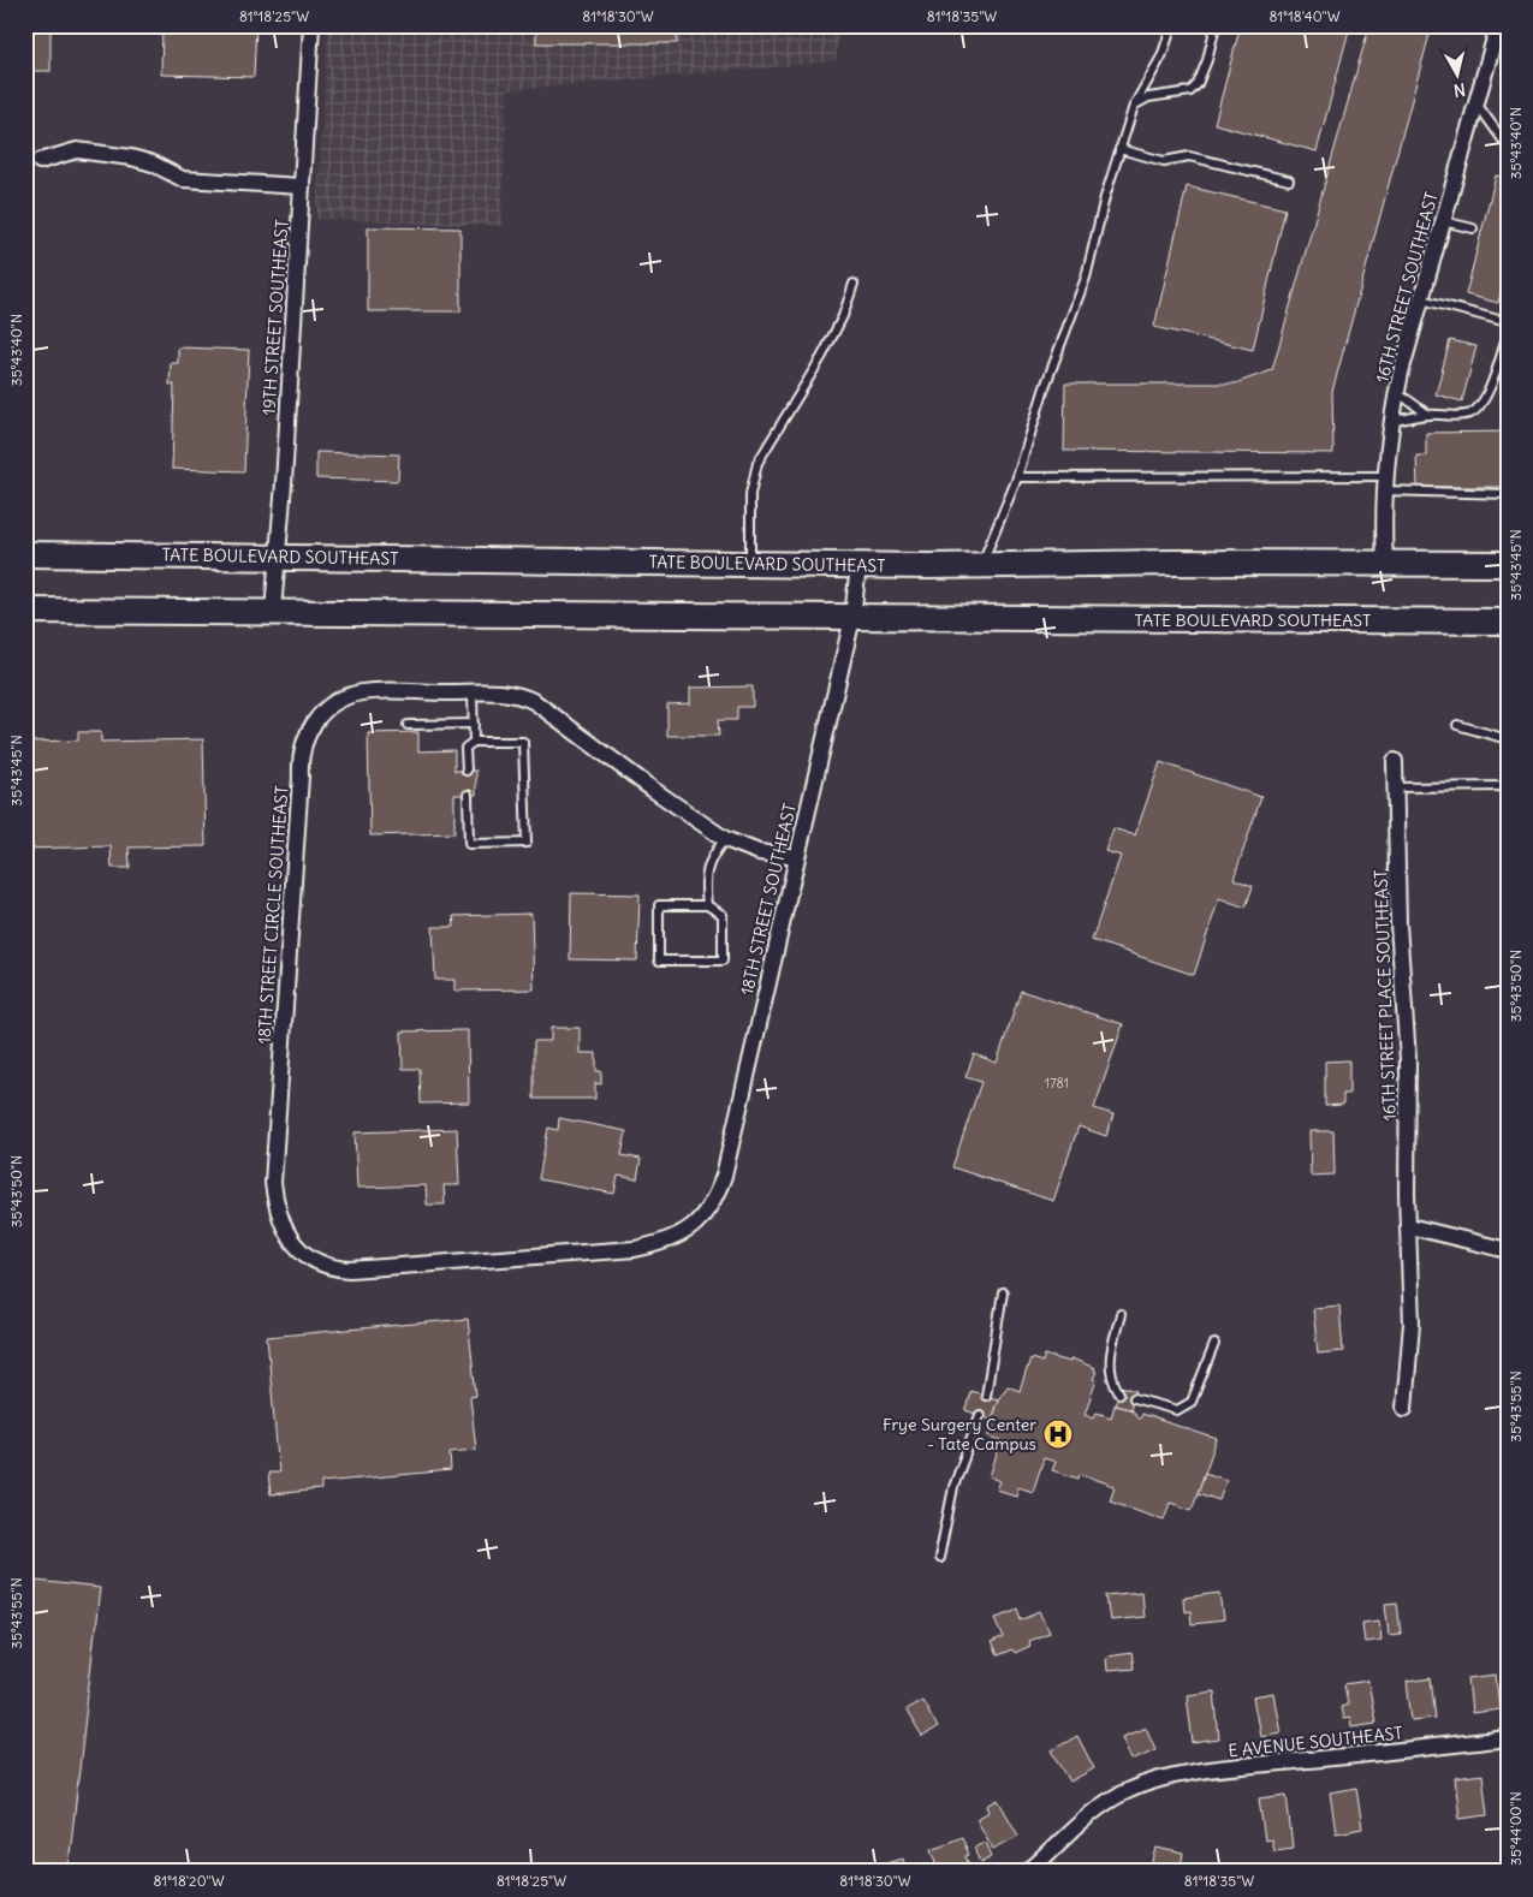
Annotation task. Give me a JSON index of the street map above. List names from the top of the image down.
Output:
{
  "streets": {
    "main road": ["TATE BOULEVARD SOUTHEAST"],
    "street": [
      "16TH STREET SOUTHEAST",
      "19TH STREET SOUTHEAST",
      "18TH STREET SOUTHEAST",
      "18TH STREET CIRCLE SOUTHEAST",
      "16TH STREET PLACE SOUTHEAST",
      "E AVENUE SOUTHEAST"
    ]
  },
  "crossings": [
    ["16TH STREET SOUTHEAST", "TATE BOULEVARD SOUTHEAST"],
    ["19TH STREET SOUTHEAST", "TATE BOULEVARD SOUTHEAST"],
    ["TATE BOULEVARD SOUTHEAST", "18TH STREET SOUTHEAST"],
    ["18TH STREET SOUTHEAST", "18TH STREET CIRCLE SOUTHEAST"]
  ],
  "places": {
    "hospital": ["Frye Surgery Center - Tate Campus"]
  },
  "house_numbers": ["1781"],
  "north": "bottom",
  "coordinates": [
    "81°18'25\"W",
    "81°18'30\"W",
    "81°18'35\"W",
    "81°18'40\"W",
    "35°43'40\"N",
    "35°43'45\"N",
    "35°43'50\"N",
    "35°43'55\"N",
    "35°44'00\"N",
    "81°18'20\"W"
  ]
}
